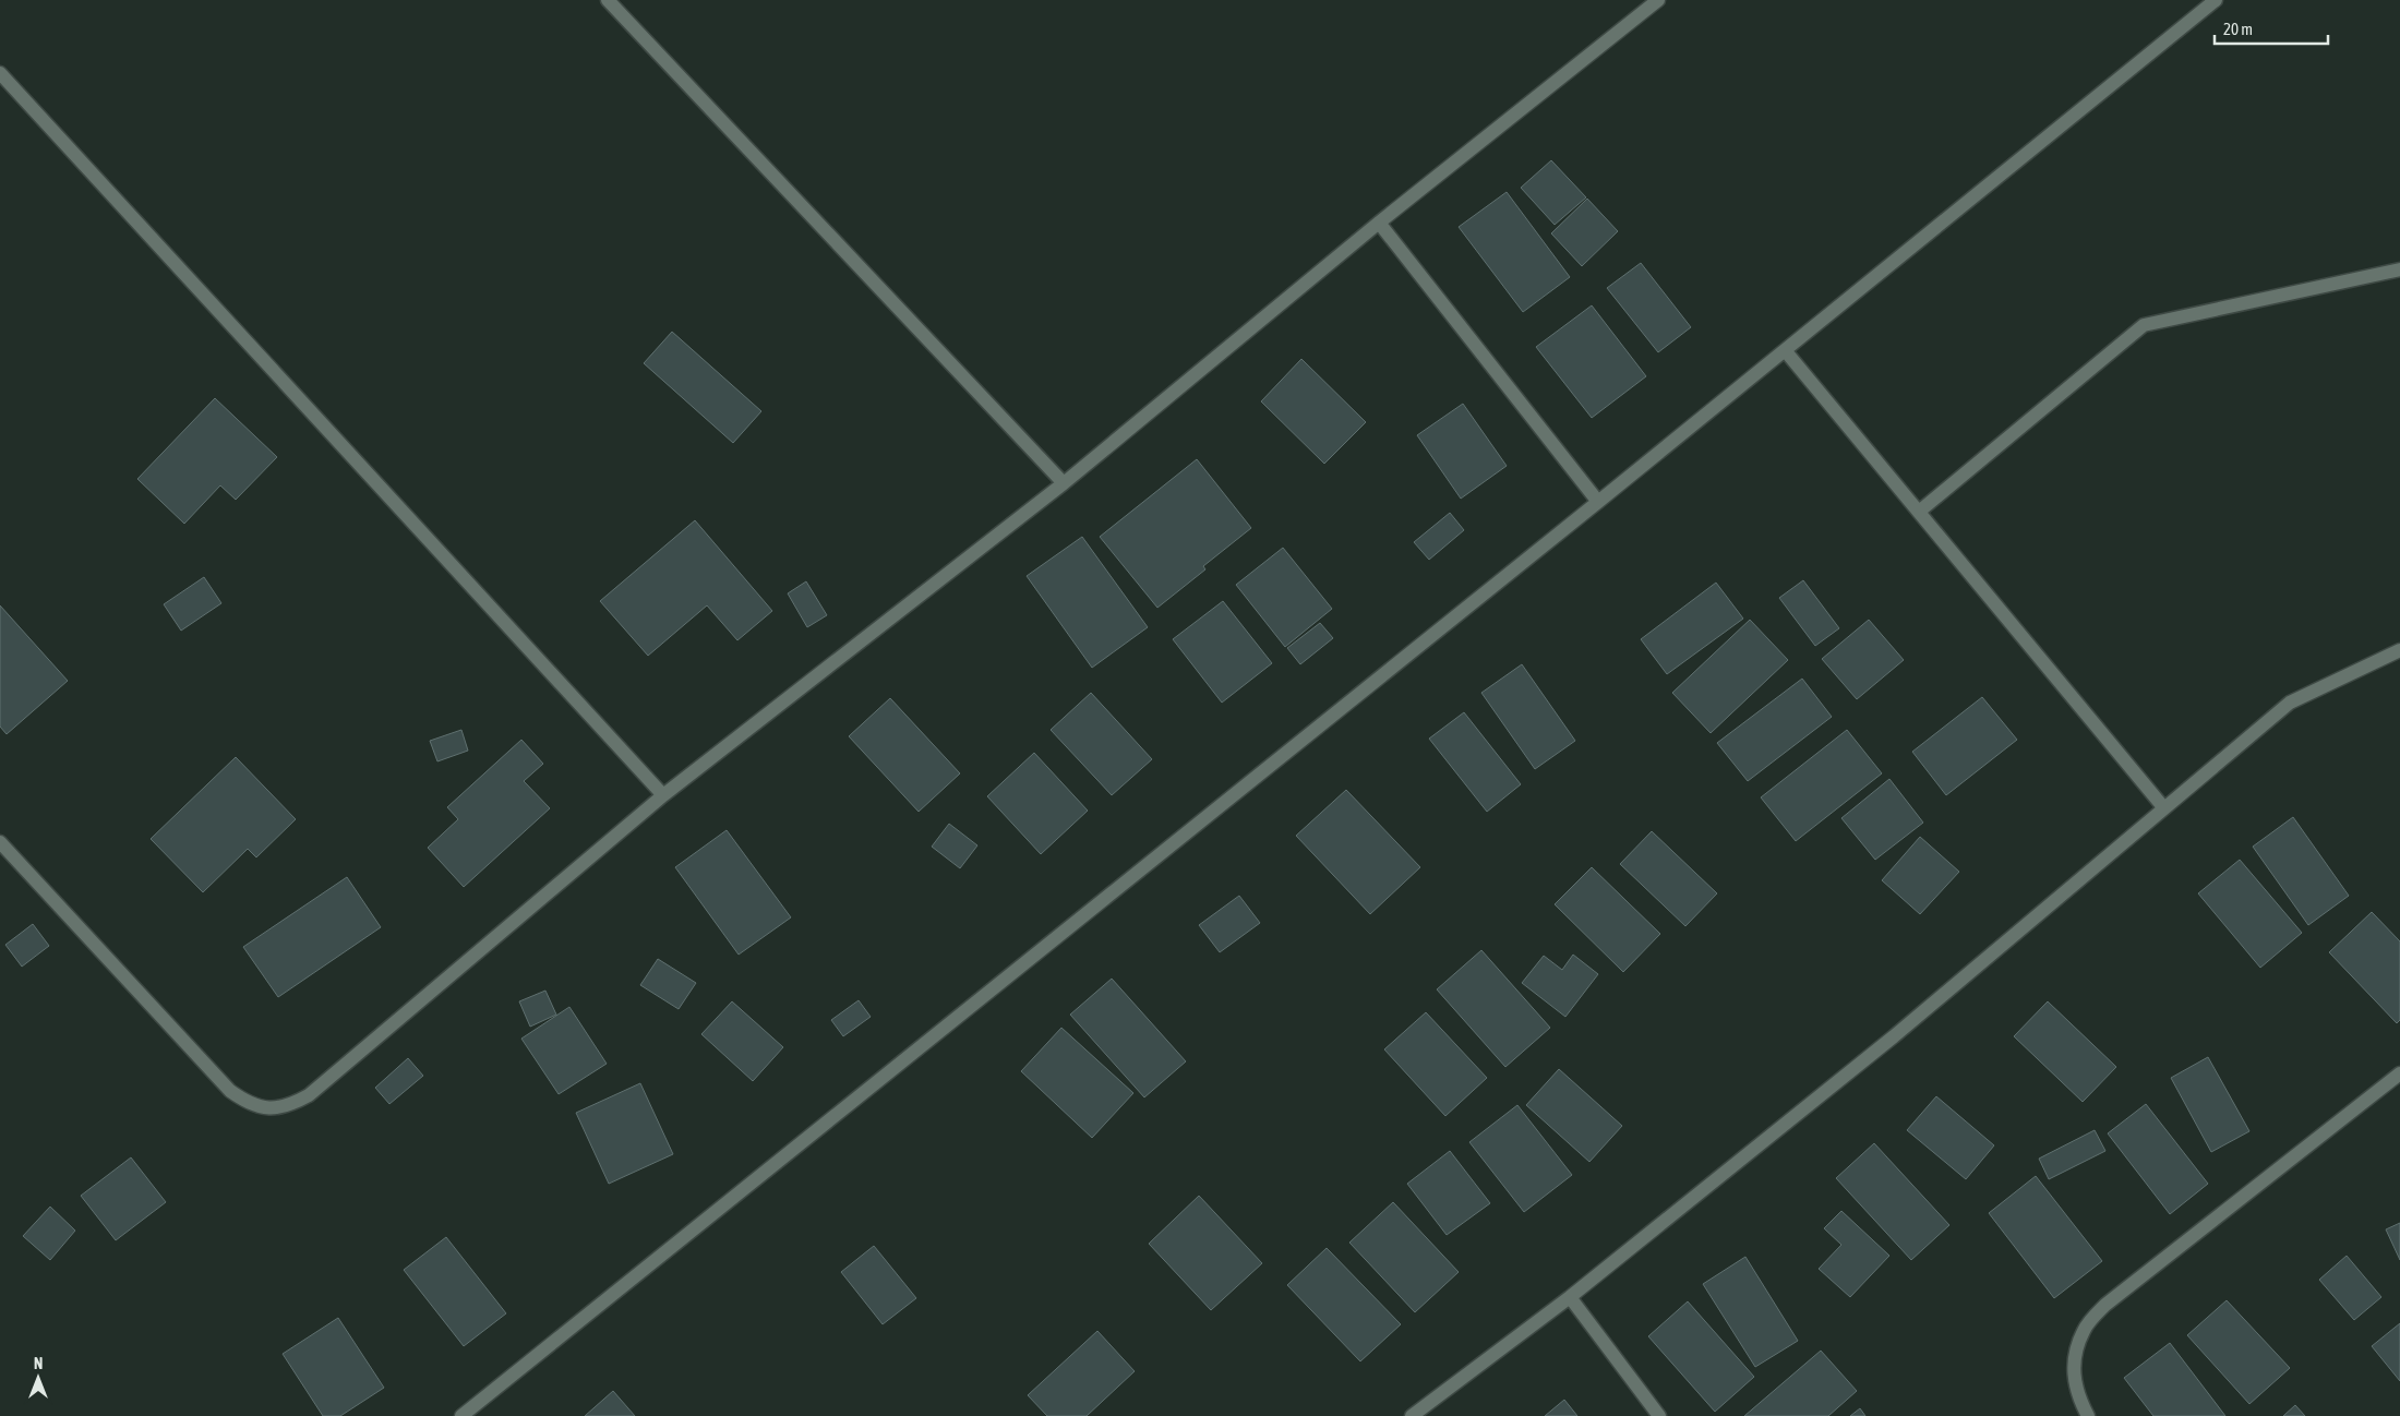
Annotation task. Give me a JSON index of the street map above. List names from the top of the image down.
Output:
{
  "scale_bar": "20 m",
  "north": "top"
}
